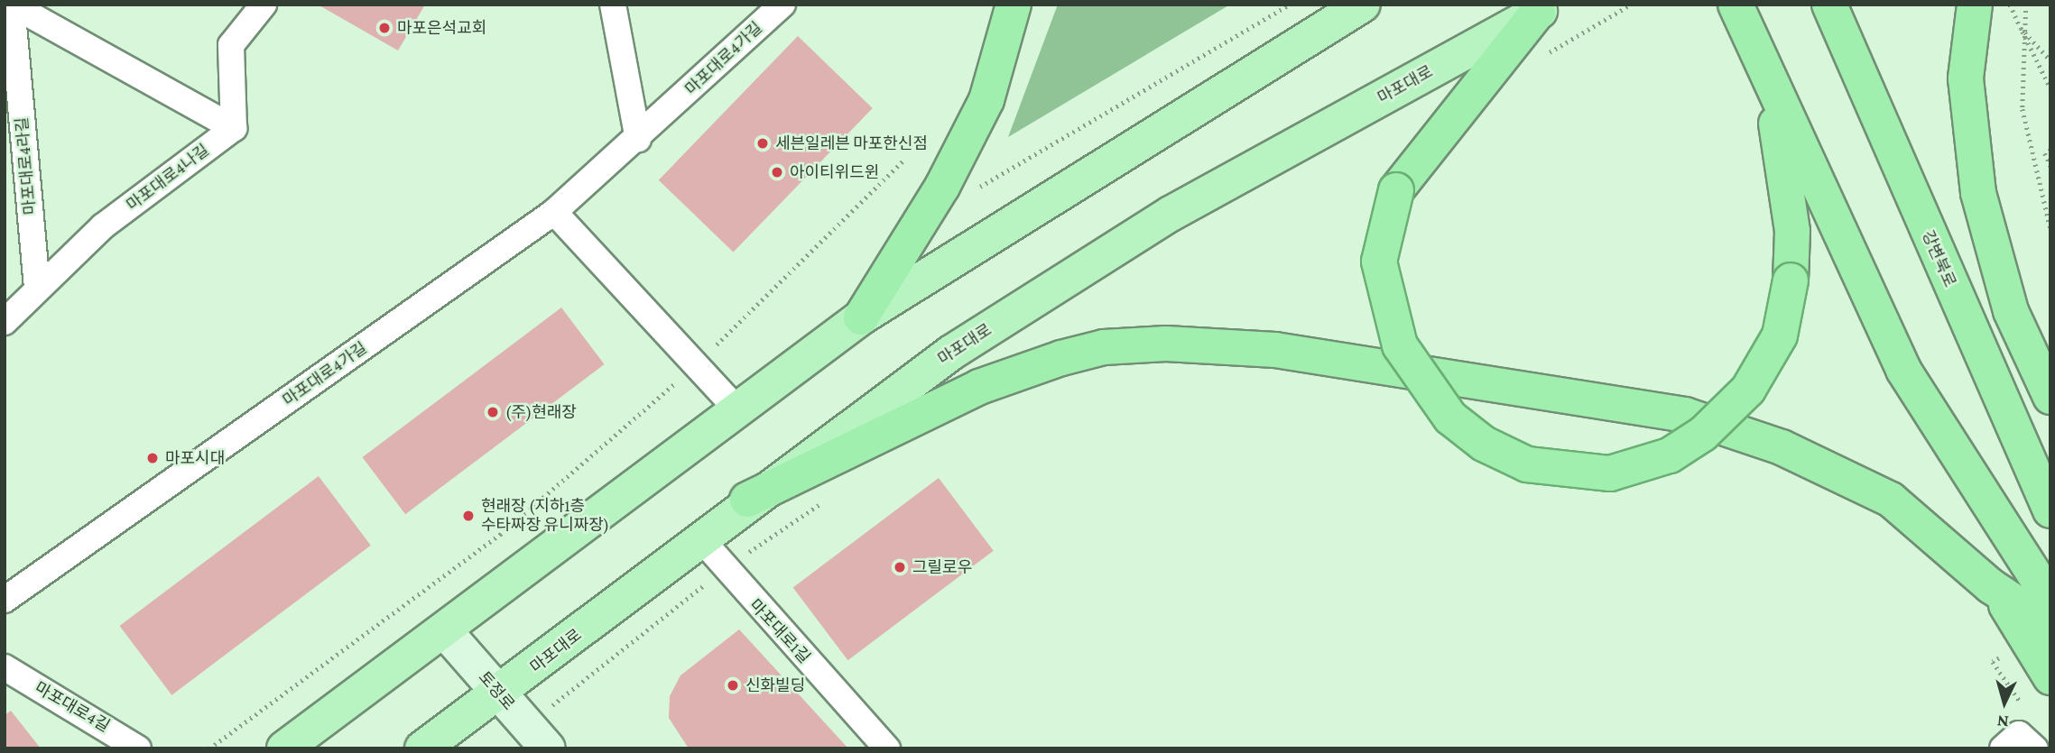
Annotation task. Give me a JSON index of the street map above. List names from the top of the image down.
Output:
{
  "streets": {
    "highway": ["강변북로"],
    "main road": ["마포대로", "토정로"],
    "street": [
      "마포대로4가길",
      "마포대로4라길",
      "마포대로4나길",
      "마포대로1길",
      "마포대로4길"
    ]
  },
  "crossings": [
    ["마포대로", "마포대로1길"],
    ["마포대로", "토정로"],
    ["마포대로4라길", "마포대로4나길"]
  ],
  "places": [
    "마포은석교회",
    "세븐일레븐 마포한신점",
    "아이티위드윈",
    "(주)현래장",
    "마포시대",
    "현래장 (지하1층 수타짜장 유니짜장)",
    "그릴로우",
    "신화빌딩"
  ],
  "north": "bottom"
}
